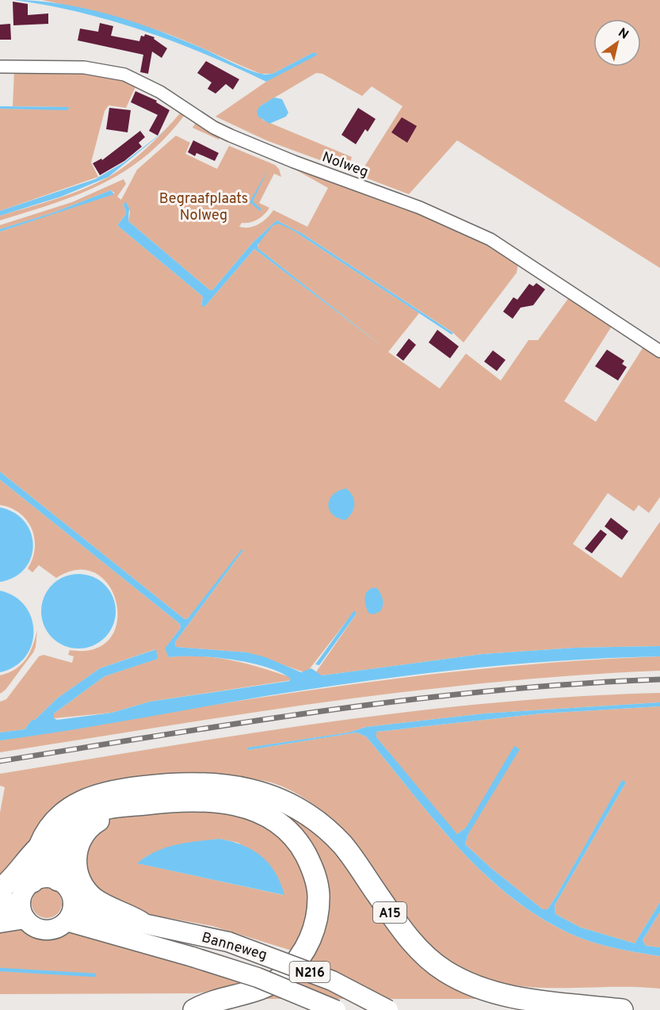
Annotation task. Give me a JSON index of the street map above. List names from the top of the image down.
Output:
{
  "streets": {
    "highway": ["A15"],
    "main road": ["Banneweg", "N216"],
    "street": ["Nolweg"]
  },
  "crossings": [
    ["A15", "Banneweg"]
  ],
  "parks": ["Begraafplaats Nolweg"],
  "north": "top right"
}
